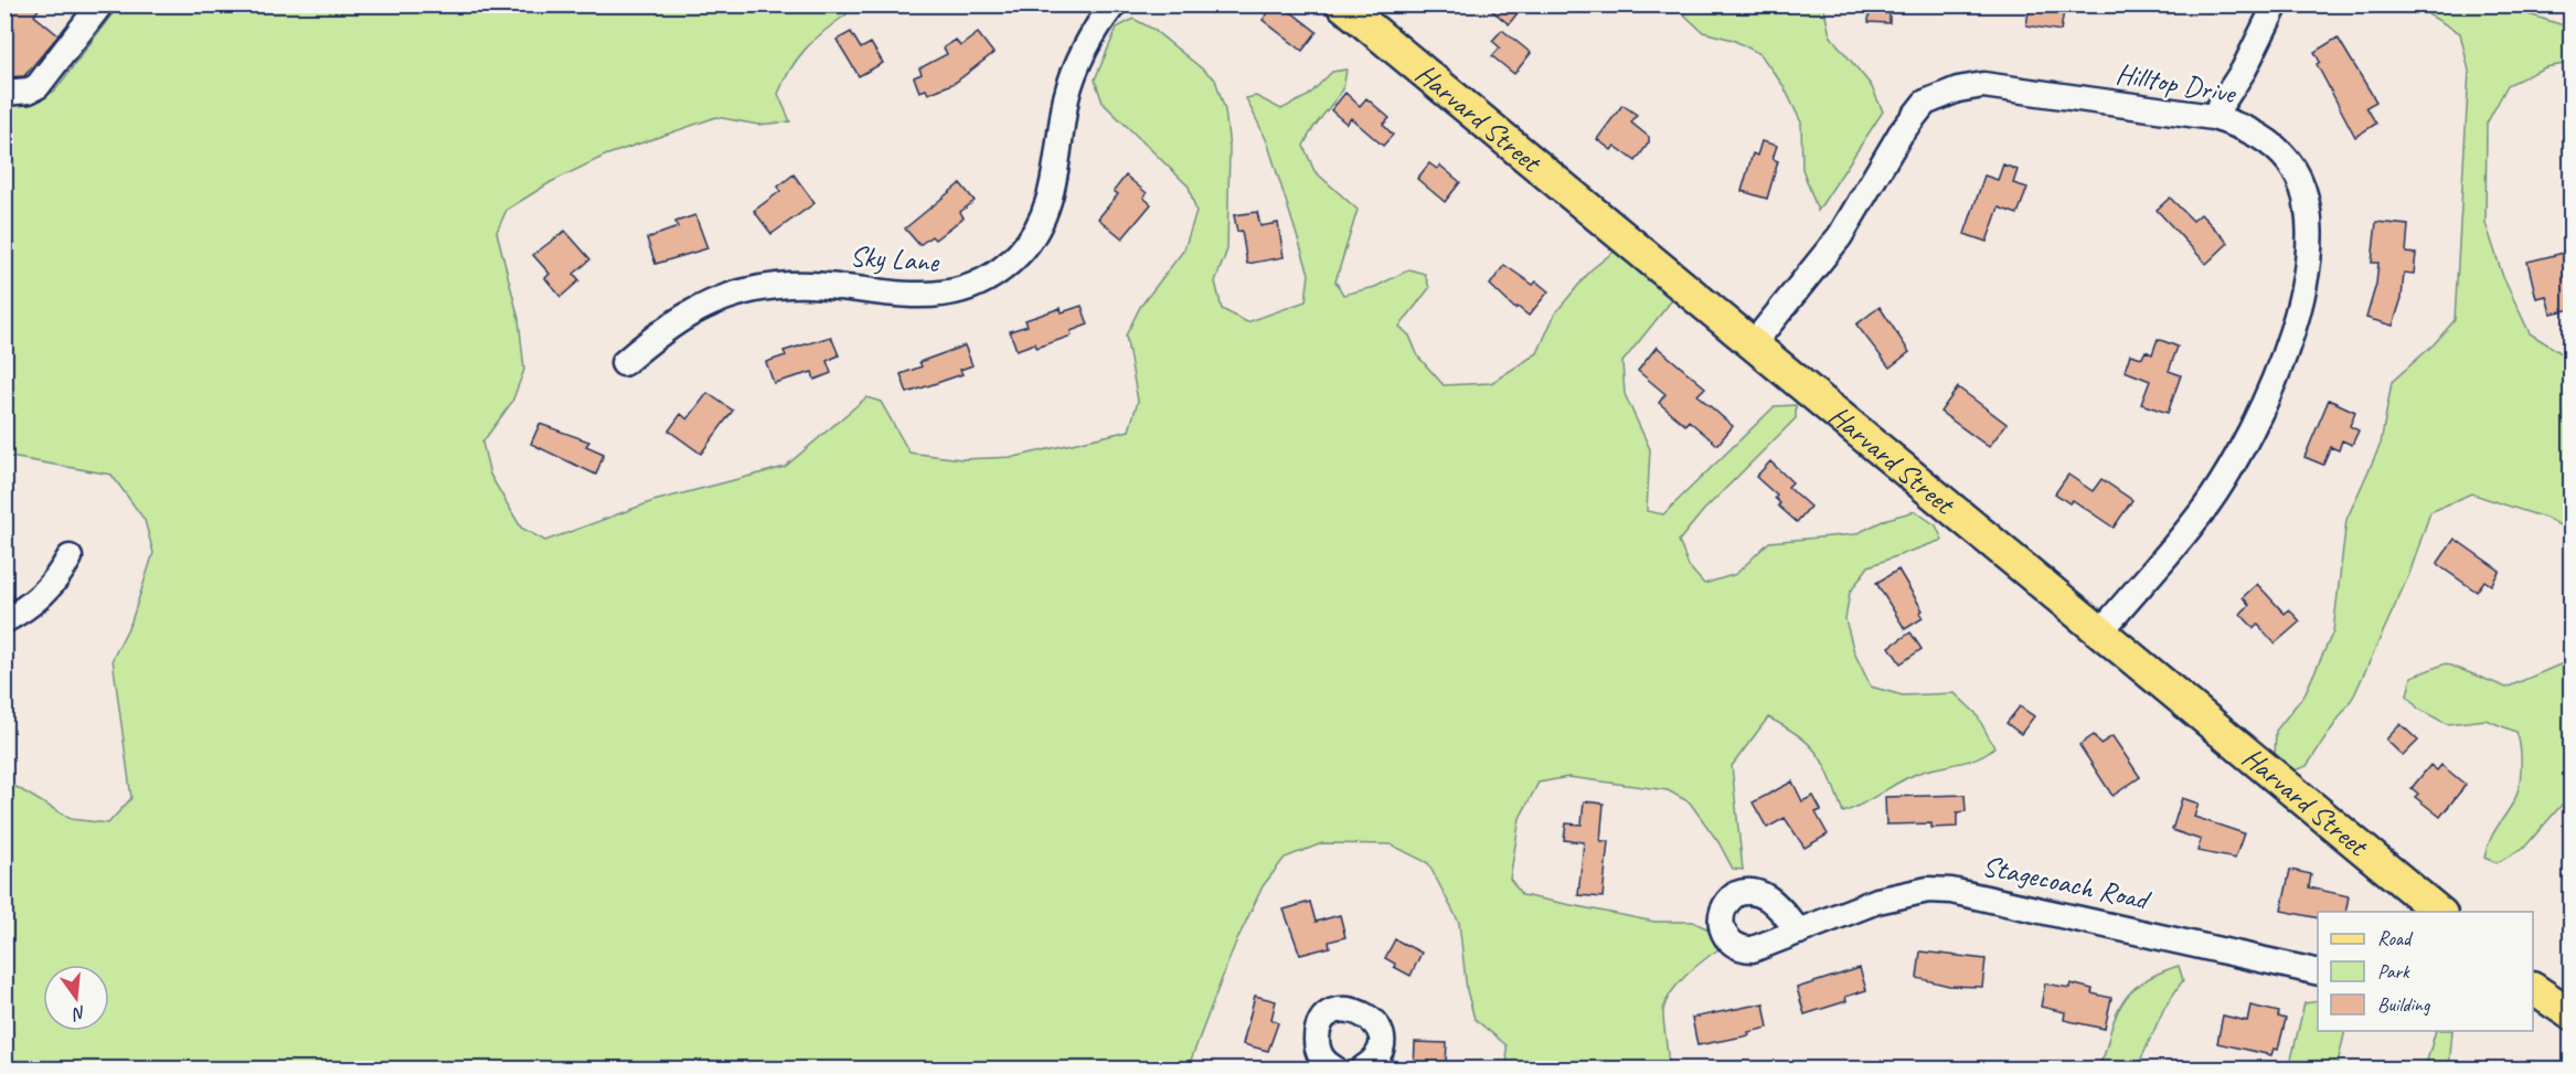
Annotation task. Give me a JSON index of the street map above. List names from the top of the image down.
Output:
{
  "streets": {
    "main road": ["Harvard Street"],
    "street": ["Hilltop Drive", "Sky Lane", "Stagecoach Road"]
  },
  "crossings": [
    ["Hilltop Drive", "Harvard Street"]
  ],
  "legend": ["Road", "Park", "Building"],
  "north": "bottom"
}
